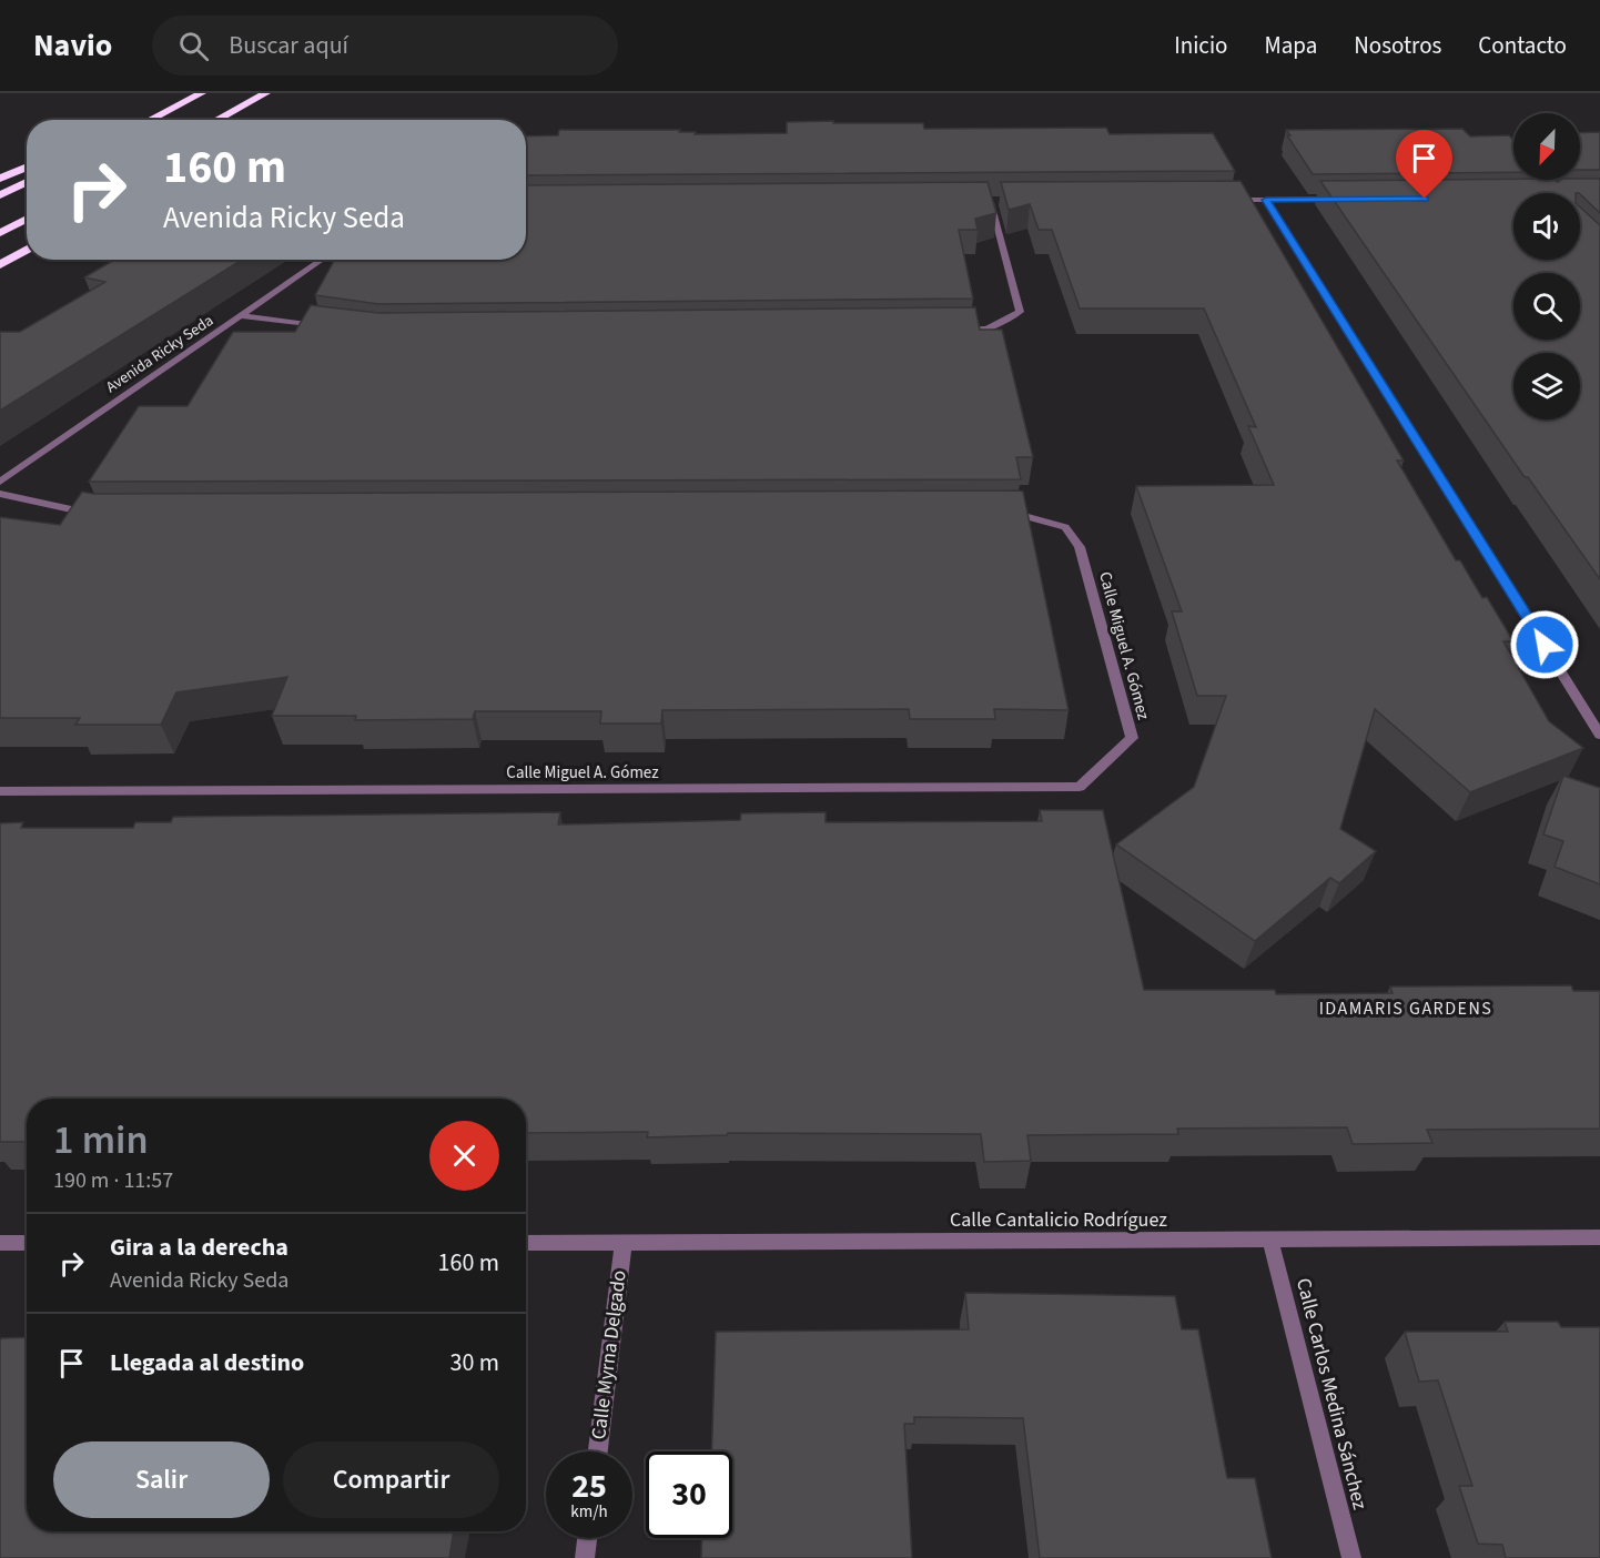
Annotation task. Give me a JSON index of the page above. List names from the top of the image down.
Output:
{
  "streets": {
    "street": [
      "Avenida Ricky Seda",
      "Calle Miguel A. Gómez",
      "Calle Cantalicio Rodríguez",
      "Calle Myrna Delgado",
      "Calle Carlos Medina Sánchez"
    ]
  },
  "crossings": [
    ["Calle Cantalicio Rodríguez", "Calle Myrna Delgado"],
    ["Calle Cantalicio Rodríguez", "Calle Carlos Medina Sánchez"]
  ],
  "districts": ["IDAMARIS GARDENS"],
  "north": "bottom left",
  "page": {
    "header": "Navio",
    "search": "Buscar aquí",
    "nav": [
      "Inicio",
      "Mapa",
      "Nosotros",
      "Contacto"
    ],
    "turn": ["160 m", "Avenida Ricky Seda"],
    "heading": ["1 min", "190 m · 11:57"],
    "list": [
      {
        "name": "Gira a la derecha",
        "note": "Avenida Ricky Seda",
        "value": "160 m"
      },
      {
        "name": "Llegada al destino",
        "value": "30 m"
      }
    ],
    "buttons": ["Salir", "Compartir"],
    "speed": "25 km/h",
    "limit": "30"
  }
}
